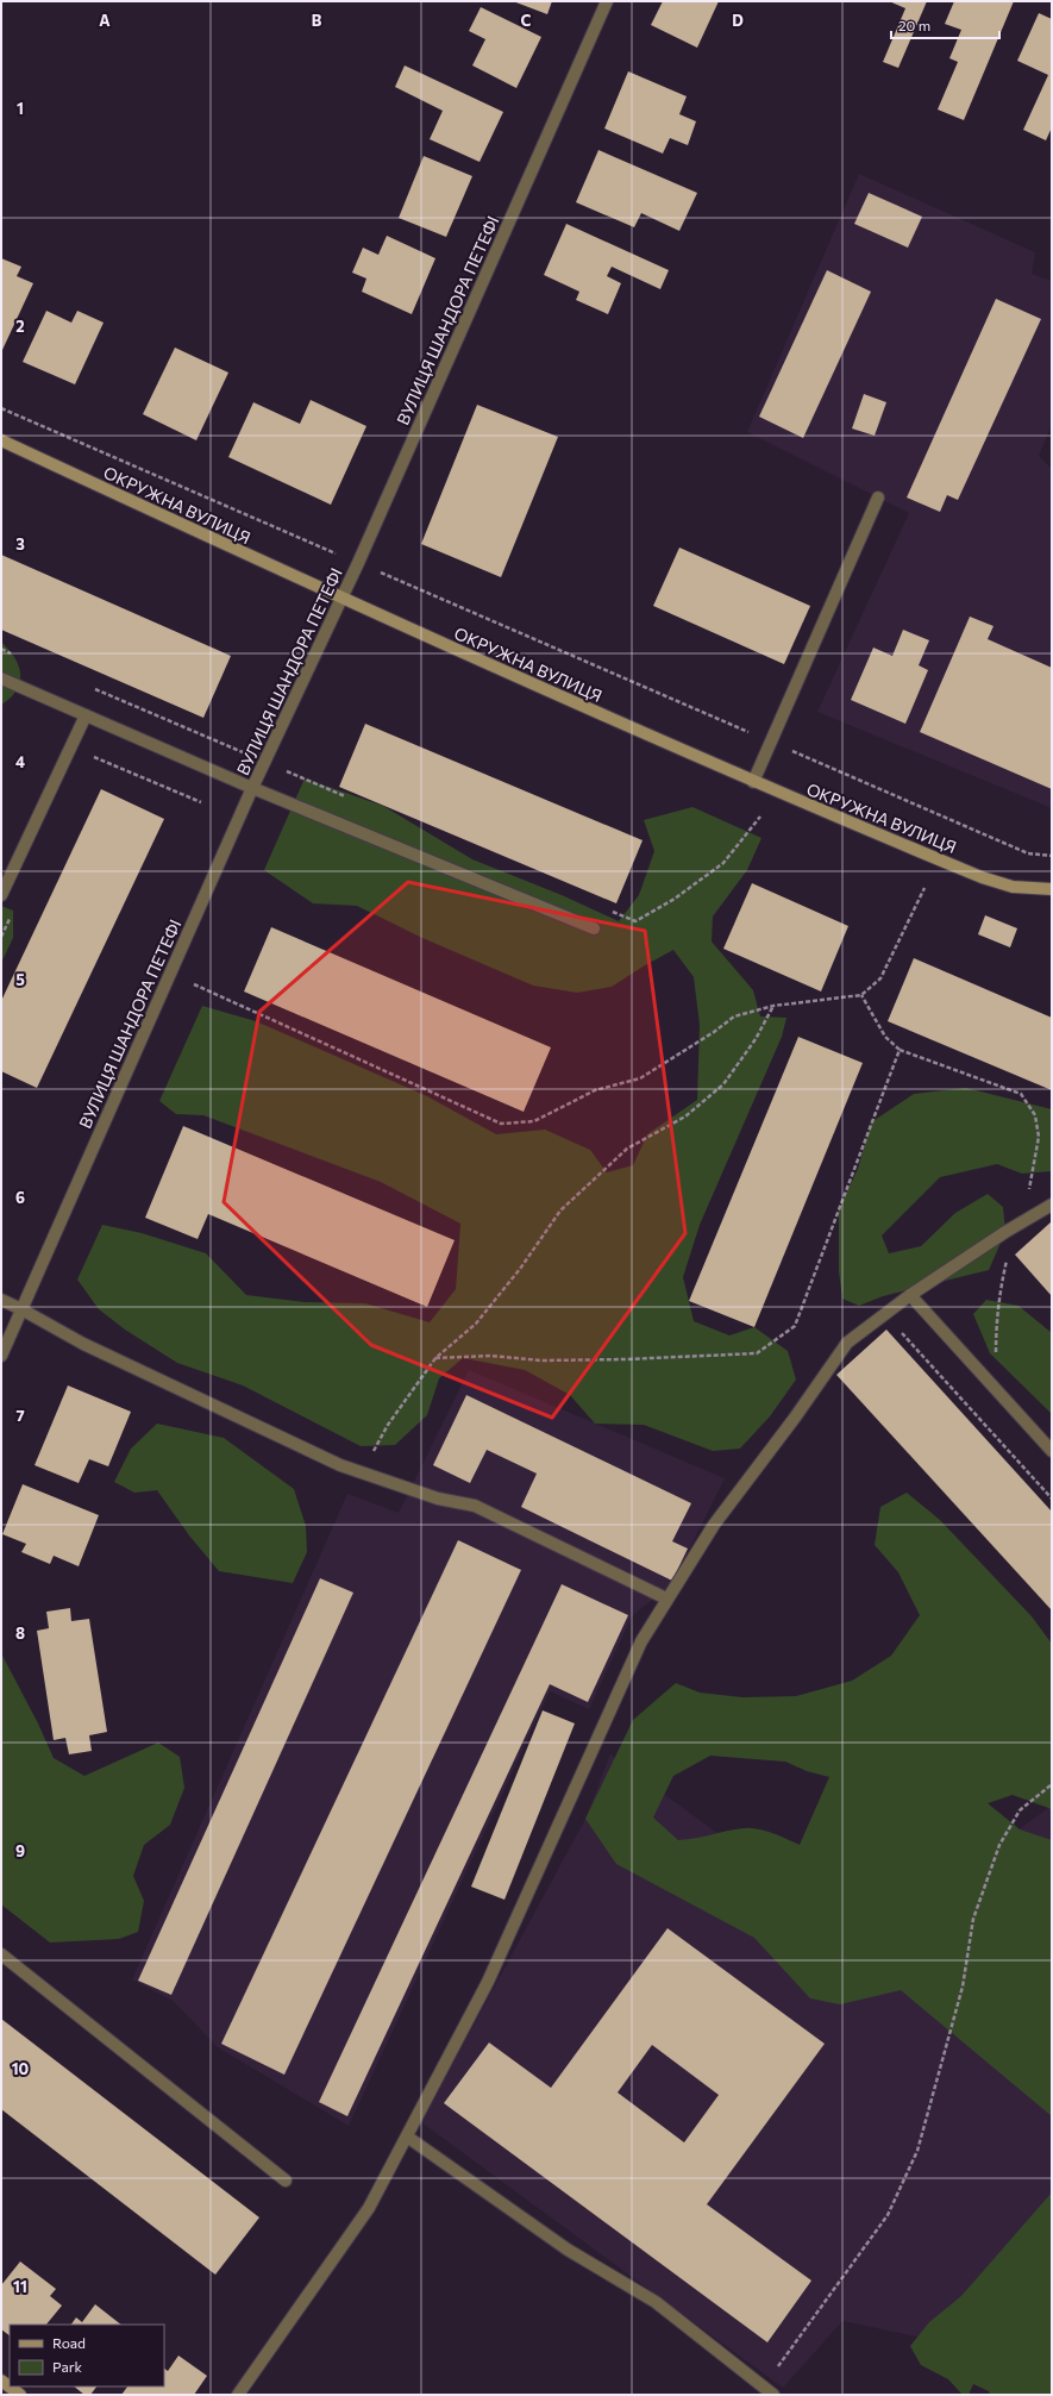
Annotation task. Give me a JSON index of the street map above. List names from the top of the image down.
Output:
{
  "streets": {
    "street": ["ВУЛИЦЯ ШАНДОРА ПЕТЕФІ", "ОКРУЖНА ВУЛИЦЯ"]
  },
  "crossings": [
    ["ВУЛИЦЯ ШАНДОРА ПЕТЕФІ", "ОКРУЖНА ВУЛИЦЯ"]
  ],
  "legend": ["Road", "Park"],
  "scale_bar": "20 m",
  "grid": {
    "columns": [
      "A",
      "B",
      "C",
      "D"
    ],
    "rows": [
      "1",
      "2",
      "3",
      "4",
      "5",
      "6",
      "7",
      "8",
      "9",
      "10",
      "11"
    ]
  }
}
